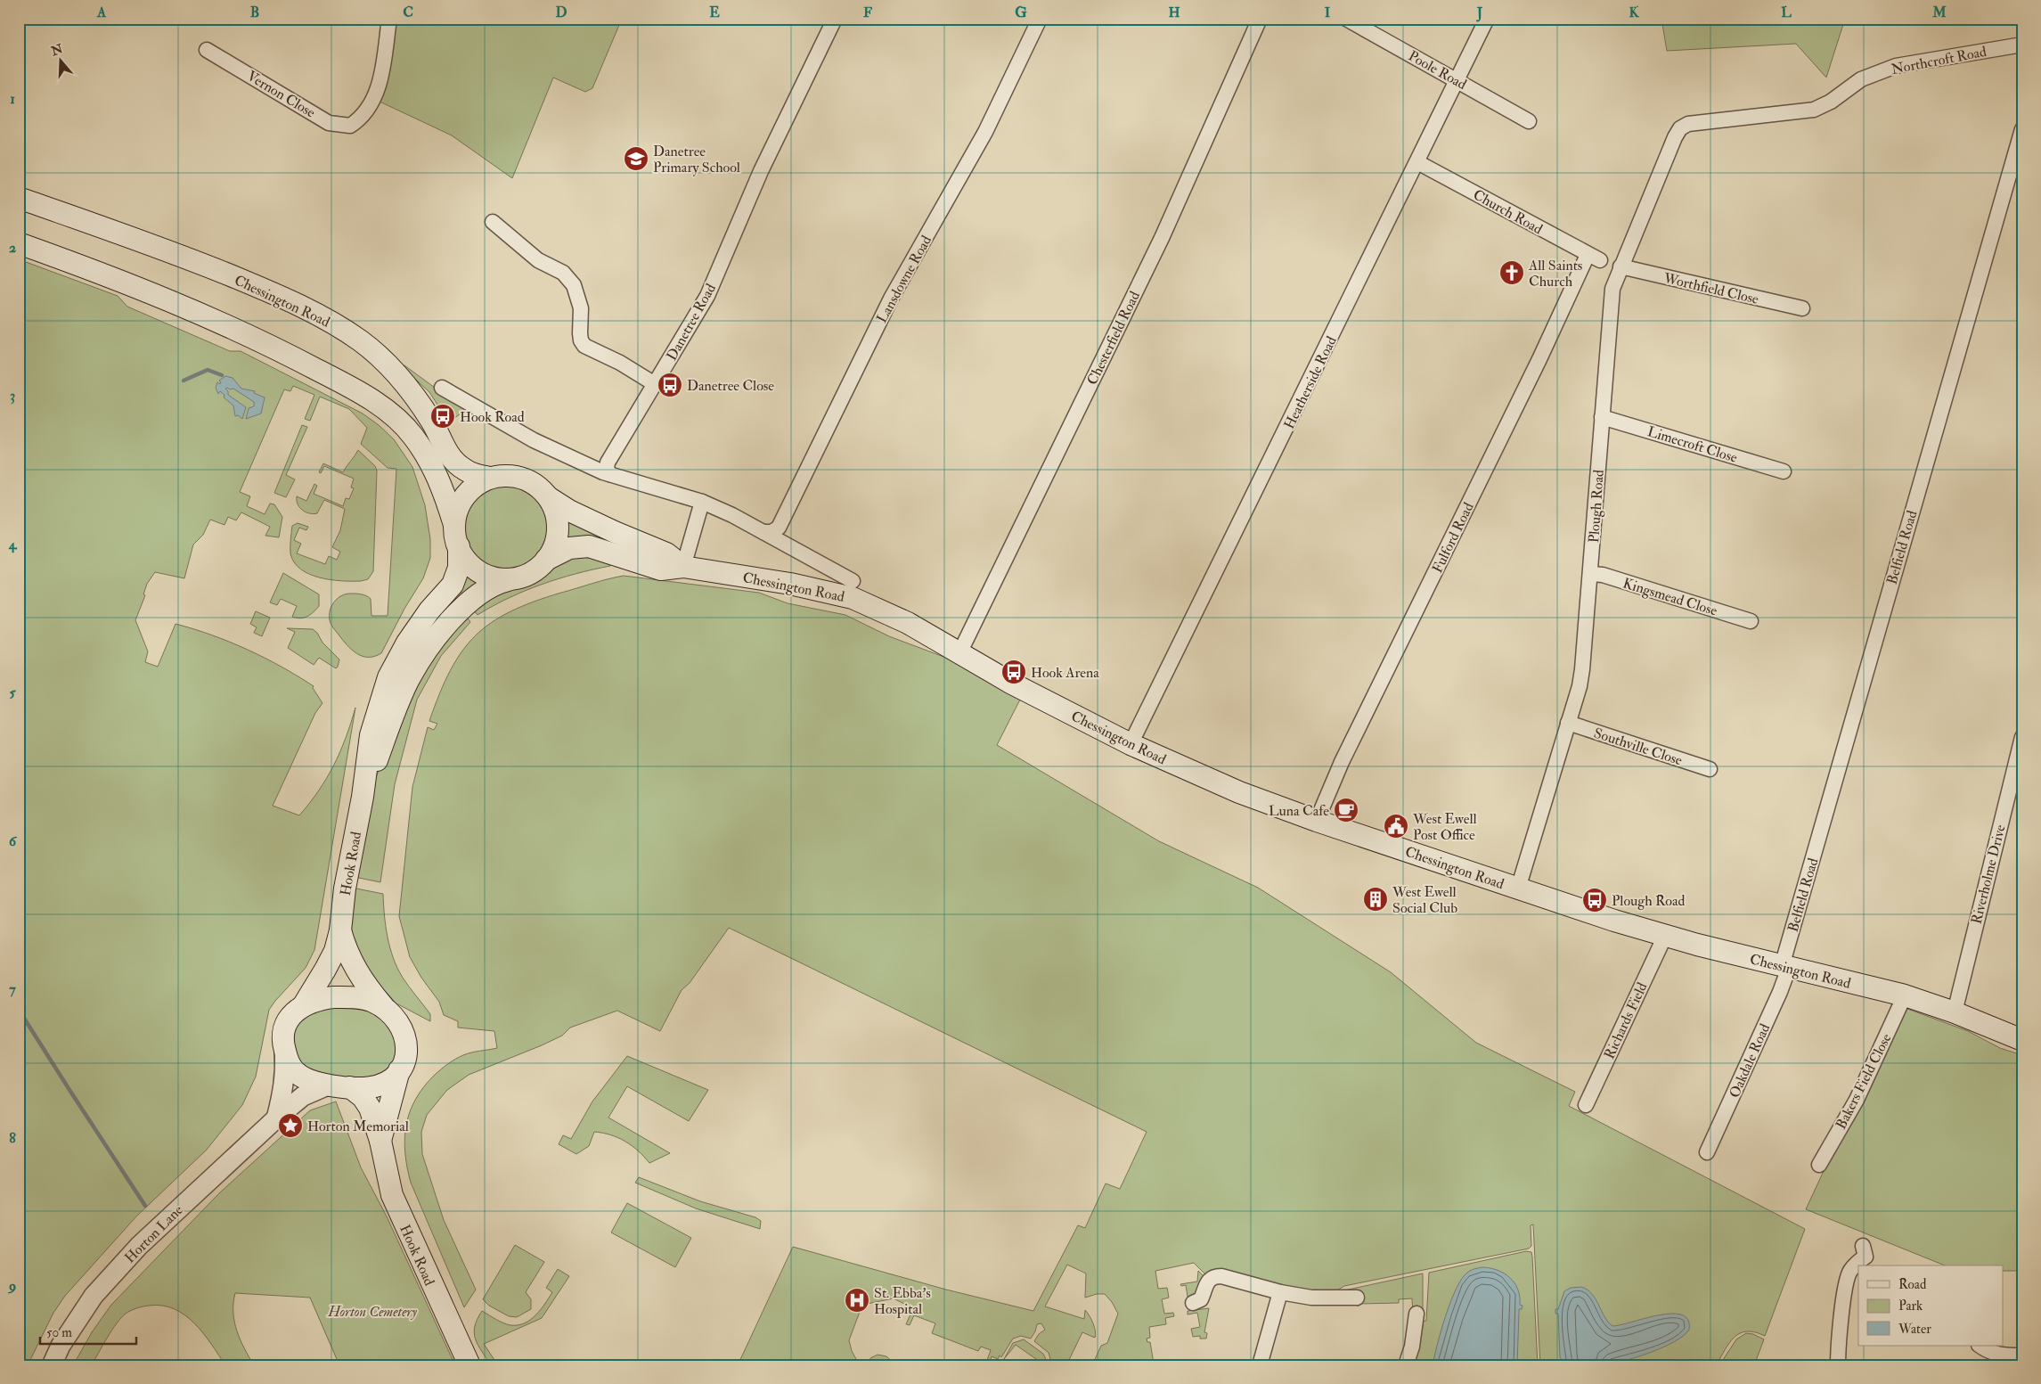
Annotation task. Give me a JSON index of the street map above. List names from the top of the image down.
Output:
{
  "streets": {
    "main road": ["Chessington Road", "Hook Road"],
    "street": [
      "Northcroft Road",
      "Poole Road",
      "Vernon Close",
      "Church Road",
      "Lansdowne Road",
      "Worthfield Close",
      "Danetree Road",
      "Chesterfield Road",
      "Heatherside Road",
      "Limecroft Close",
      "Plough Road",
      "Fulford Road",
      "Belfield Road",
      "Kingsmead Close",
      "Southville Close",
      "Riverholme Drive",
      "Richards Field",
      "Oakdale Road",
      "Bakers Field Close",
      "Horton Lane"
    ]
  },
  "crossings": [
    ["Northcroft Road", "Plough Road"],
    ["Poole Road", "Heatherside Road"],
    ["Church Road", "Heatherside Road"],
    ["Church Road", "Fulford Road"],
    ["Worthfield Close", "Plough Road"],
    ["Chessington Road", "Chesterfield Road"],
    ["Chessington Road", "Heatherside Road"],
    ["Chessington Road", "Plough Road"],
    ["Chessington Road", "Fulford Road"],
    ["Chessington Road", "Belfield Road"],
    ["Chessington Road", "Hook Road"],
    ["Chessington Road", "Riverholme Drive"],
    ["Chessington Road", "Richards Field"],
    ["Chessington Road", "Oakdale Road"],
    ["Chessington Road", "Bakers Field Close"],
    ["Limecroft Close", "Plough Road"],
    ["Plough Road", "Kingsmead Close"],
    ["Plough Road", "Southville Close"],
    ["Belfield Road", "Oakdale Road"],
    ["Hook Road", "Horton Lane"]
  ],
  "parks": ["Horton Cemetery"],
  "places": {
    "school or university": ["Danetree Primary School"],
    "church": ["All Saints Church"],
    "bus stop": [
      "Danetree Close",
      "Hook Road",
      "Hook Arena",
      "Plough Road"
    ],
    "cafe": ["Luna Cafe"],
    "public building": ["West Ewell Post Office"],
    "building": ["West Ewell Social Club"],
    "place": ["Horton Memorial"],
    "hospital": ["St. Ebba's Hospital"]
  },
  "legend": ["Road", "Park", "Water"],
  "scale_bar": "50 m",
  "north": "top",
  "grid": {
    "columns": [
      "A",
      "B",
      "C",
      "D",
      "E",
      "F",
      "G",
      "H",
      "I",
      "J",
      "K",
      "L",
      "M"
    ],
    "rows": [
      "1",
      "2",
      "3",
      "4",
      "5",
      "6",
      "7",
      "8",
      "9"
    ]
  }
}
